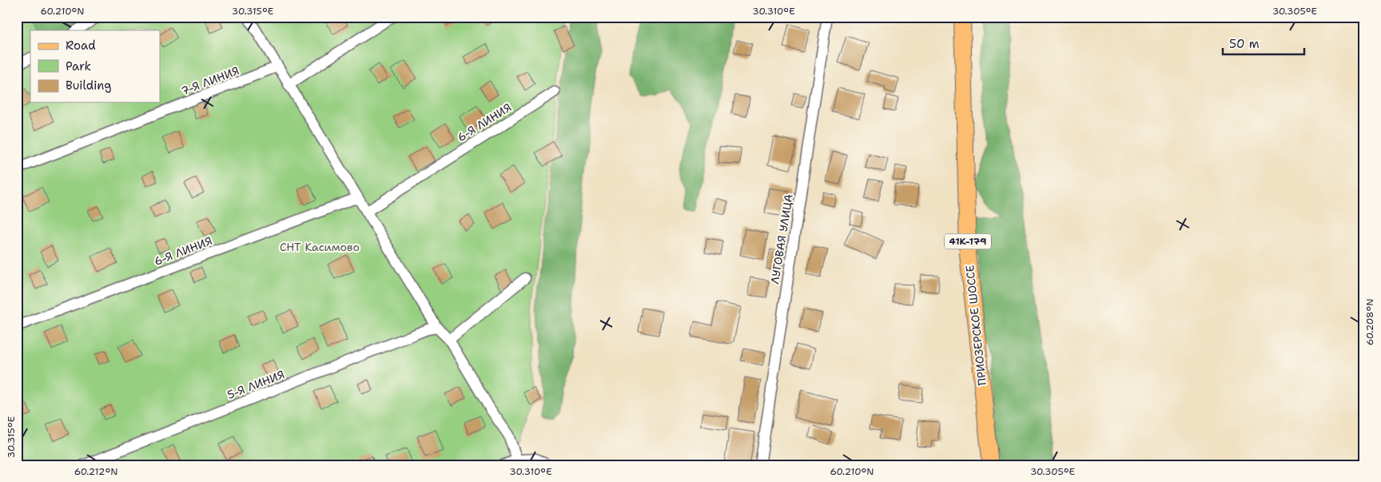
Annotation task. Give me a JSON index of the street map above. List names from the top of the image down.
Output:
{
  "streets": {
    "main road": ["41К-179", "ПРИОЗЕРСКОЕ ШОССЕ"],
    "street": [
      "7-Я ЛИНИЯ",
      "6-Я ЛИНИЯ",
      "ЛУГОВАЯ УЛИЦА",
      "5-Я ЛИНИЯ"
    ]
  },
  "parks": ["СНТ Касимово"],
  "legend": ["Road", "Park", "Building"],
  "scale_bar": "50 m",
  "coordinates": [
    "60.210°N",
    "30.315°E",
    "30.310°E",
    "30.305°E",
    "60.208°N",
    "60.212°N"
  ]
}
